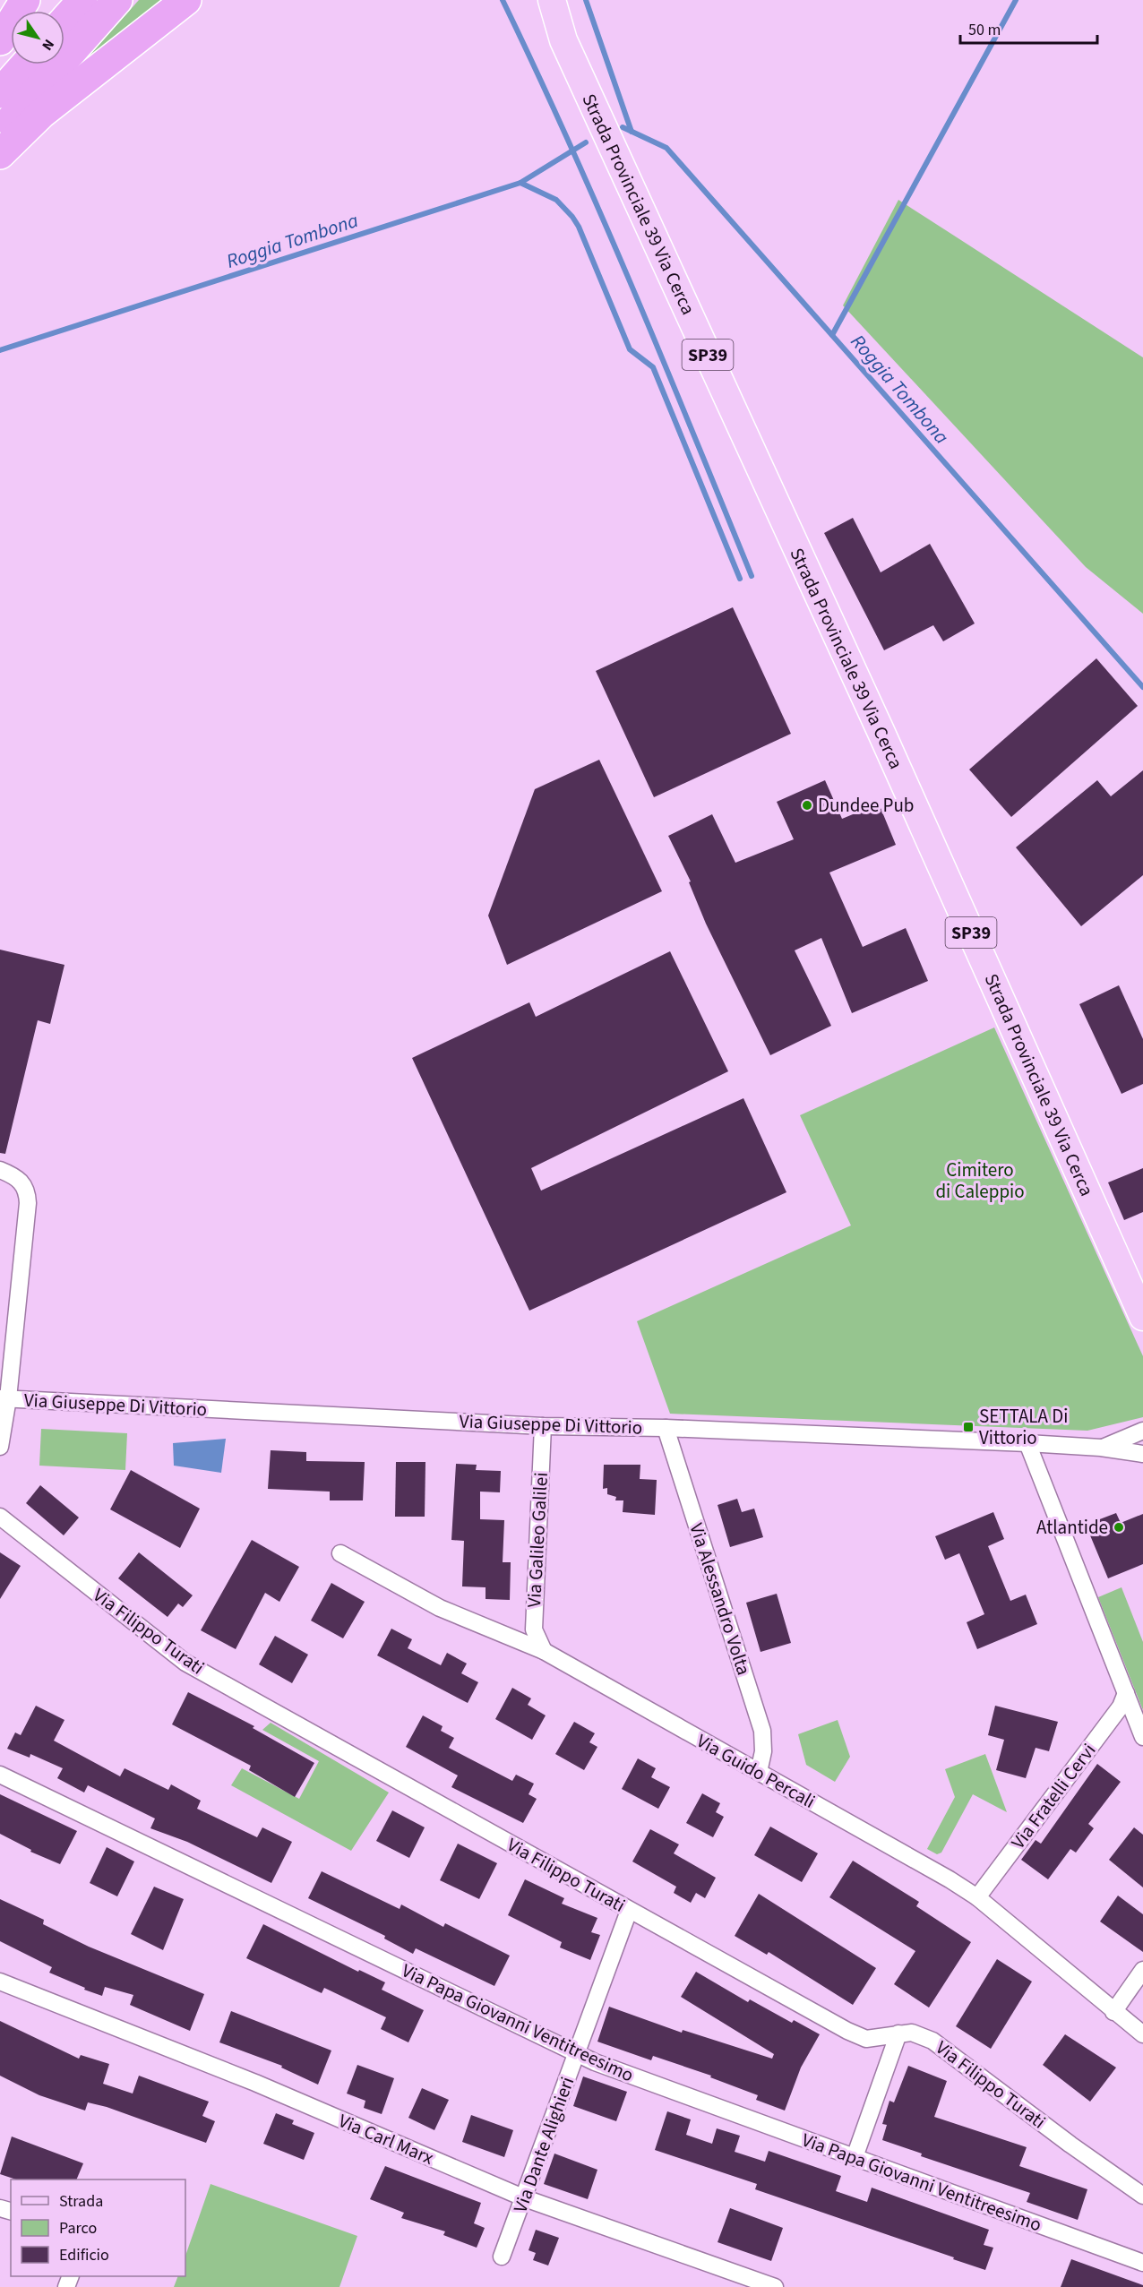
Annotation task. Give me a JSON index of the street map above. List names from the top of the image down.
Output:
{
  "streets": {
    "main road": ["Strada Provinciale 39 Via Cerca", "SP39"],
    "street": [
      "Via Giuseppe Di Vittorio",
      "Via Galileo Galilei",
      "Via Alessandro Volta",
      "Via Filippo Turati",
      "Via Guido Percali",
      "Via Fratelli Cervi",
      "Via Papa Giovanni Ventitreesimo",
      "Via Carl Marx",
      "Via Dante Alighieri"
    ]
  },
  "crossings": [
    ["Via Giuseppe Di Vittorio", "Via Galileo Galilei"],
    ["Via Giuseppe Di Vittorio", "Via Alessandro Volta"],
    ["Via Galileo Galilei", "Via Guido Percali"],
    ["Via Alessandro Volta", "Via Guido Percali"],
    ["Via Filippo Turati", "Via Dante Alighieri"],
    ["Via Guido Percali", "Via Fratelli Cervi"],
    ["Via Papa Giovanni Ventitreesimo", "Via Dante Alighieri"],
    ["Via Carl Marx", "Via Dante Alighieri"]
  ],
  "water": ["Roggia Tombona"],
  "parks": ["Cimitero di Caleppio"],
  "places": {
    "other": ["Dundee Pub", "Atlantide"],
    "transit": ["SETTALA Di Vittorio"]
  },
  "legend": ["Strada", "Parco", "Edificio"],
  "scale_bar": "50 m",
  "north": "bottom right"
}
